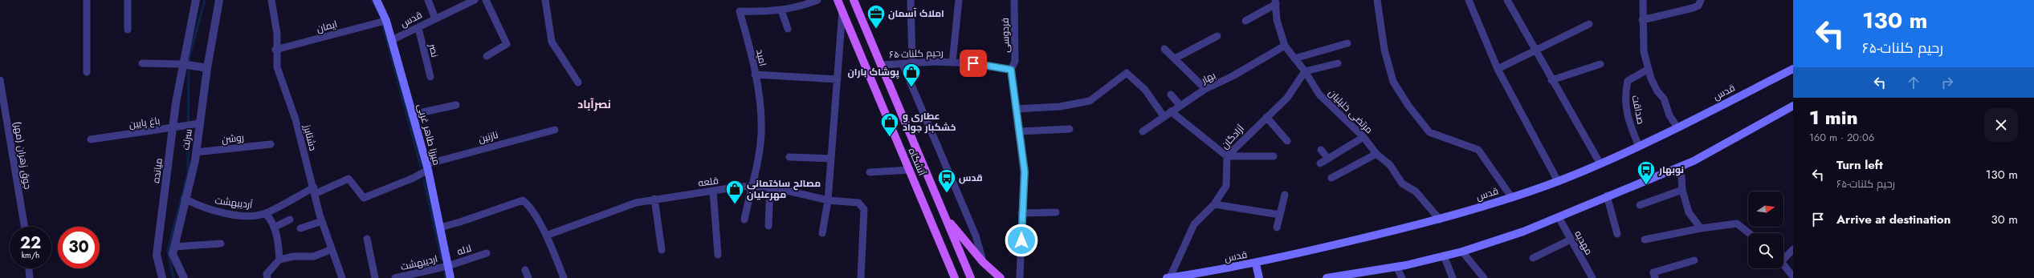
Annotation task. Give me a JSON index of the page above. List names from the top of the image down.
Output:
{
  "streets": {
    "main road": ["قدس", "میرزا طاهر غربی", "آتشگاه"],
    "street": [
      "ایمان",
      "فردوسی",
      "نصر",
      "۶۵-رحیم کلنات",
      "امید",
      "بهار",
      "صداقت",
      "مرتضی خلیلیان",
      "باغ پایین",
      "نازنین",
      "آزادگان",
      "دشتابرز",
      "روشن",
      "سرلت",
      "جوق زهران (مهر)",
      "میانده",
      "قلعه",
      "اُردیبهشت",
      "مهدیه",
      "لاله",
      "اردیبهشت"
    ]
  },
  "crossings": [
    ["قدس", "نصر"],
    ["قدس", "صداقت"],
    ["قدس", "مرتضی خلیلیان"],
    ["قدس", "میرزا طاهر غربی"],
    ["قدس", "آزادگان"],
    ["ایمان", "دشتابرز"],
    ["فردوسی", "۶۵-رحیم کلنات"],
    ["۶۵-رحیم کلنات", "آتشگاه"],
    ["امید", "قلعه"],
    ["بهار", "مرتضی خلیلیان"],
    ["مرتضی خلیلیان", "آزادگان"],
    ["باغ پایین", "سرلت"],
    ["باغ پایین", "میانده"],
    ["میرزا طاهر غربی", "نازنین"],
    ["میرزا طاهر غربی", "لاله"],
    ["میرزا طاهر غربی", "اردیبهشت"],
    ["نازنین", "دشتابرز"],
    ["نازنین", "اُردیبهشت"],
    ["دشتابرز", "اُردیبهشت"],
    ["روشن", "سرلت"],
    ["سرلت", "اُردیبهشت"],
    ["لاله", "اردیبهشت"]
  ],
  "districts": ["نصرآباد"],
  "places": {
    "office": ["املاک آسمان"],
    "shop": ["پوشاک باران", "عطاری و خشکبار جواد", "مصالح ساختمانی مهرعلیان"],
    "bus stop": ["نوبهار", "قدس"]
  },
  "north": "right",
  "page": {
    "turn": ["130 m", "۶۵-رحیم کلنات"],
    "heading": ["1 min", "160 m · 20:06"],
    "list": [
      {
        "name": "Turn left",
        "note": "۶۵-رحیم کلنات",
        "value": "130 m"
      },
      {
        "name": "Arrive at destination",
        "value": "30 m"
      }
    ],
    "speed": "22 km/h",
    "limit": "30"
  }
}
